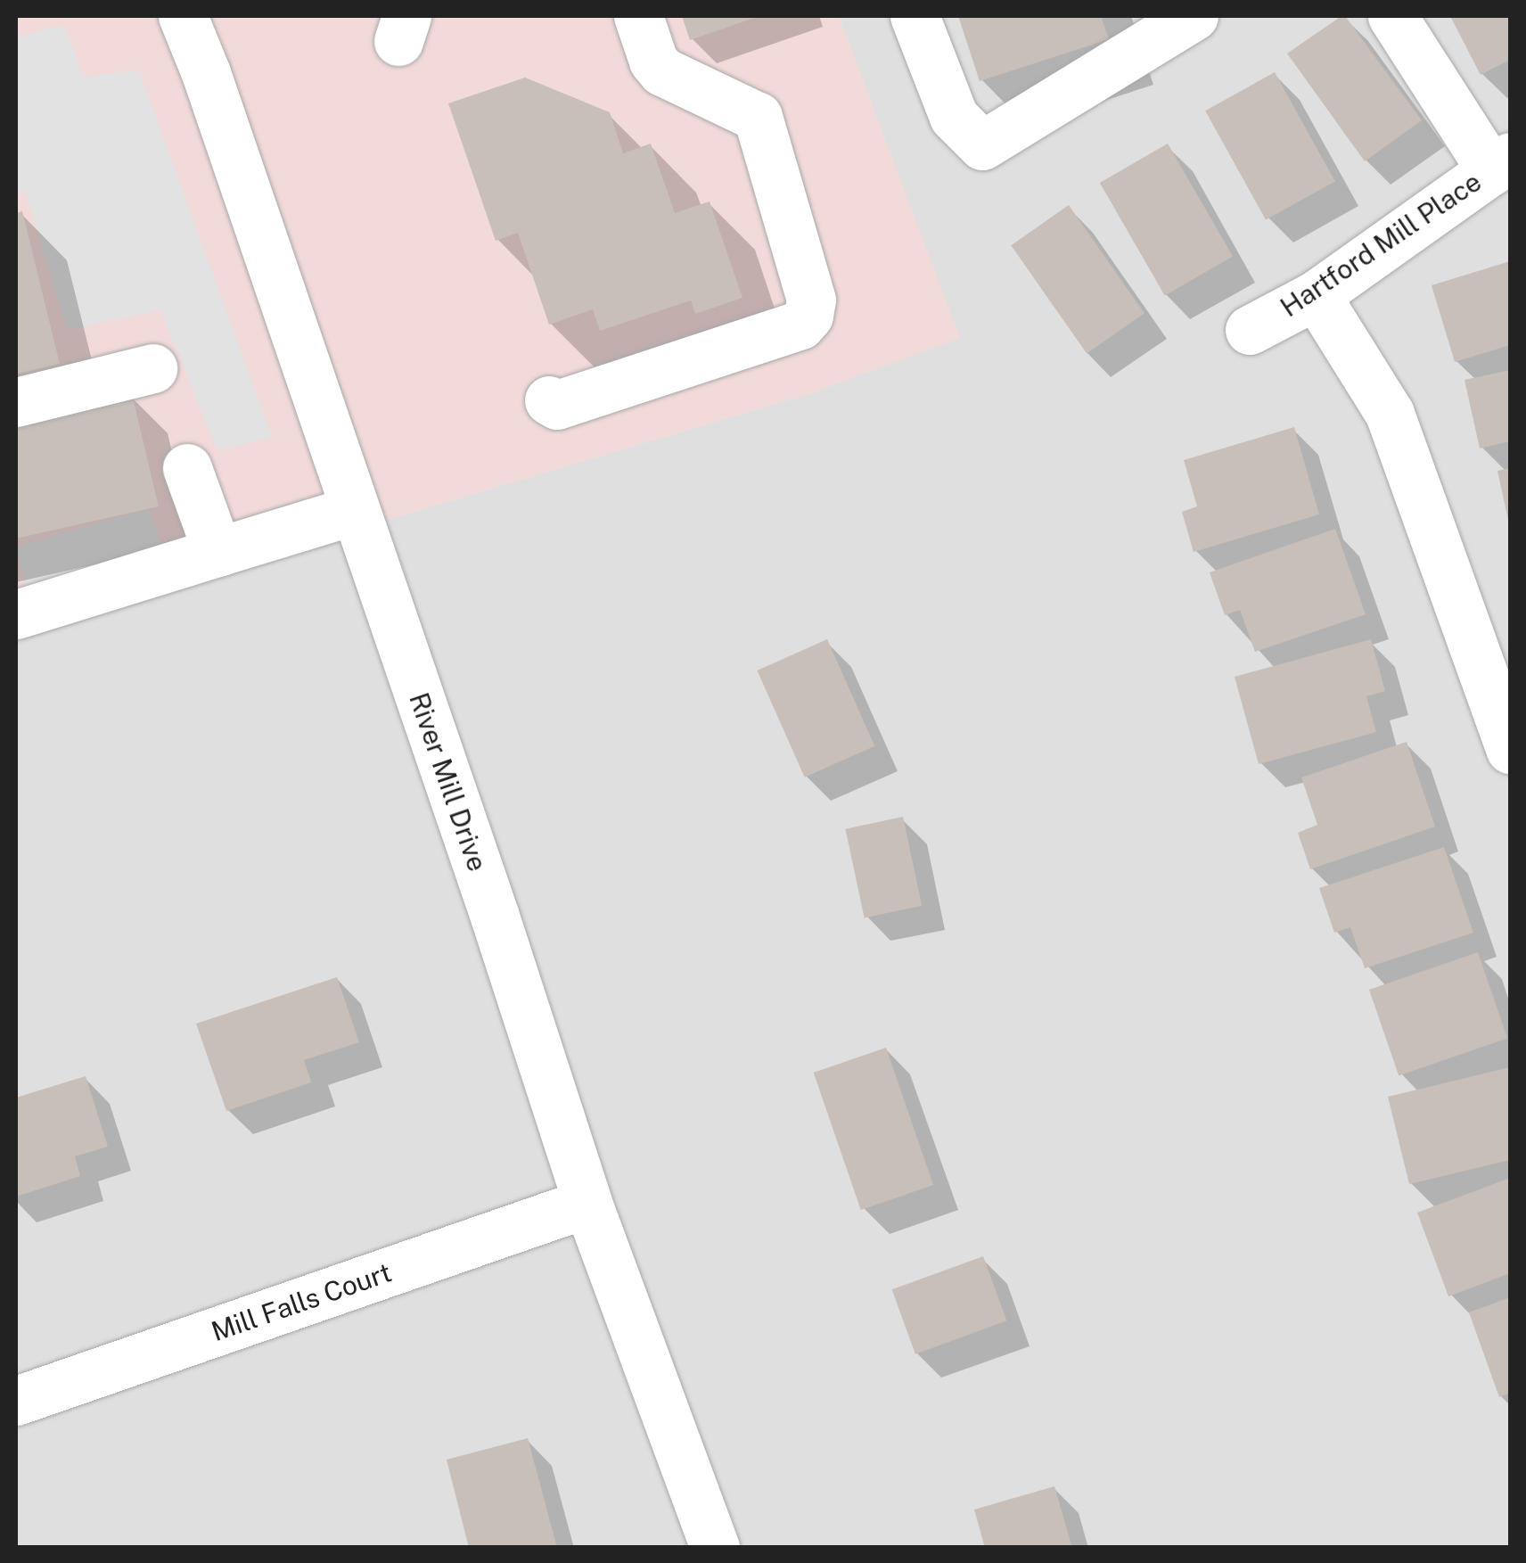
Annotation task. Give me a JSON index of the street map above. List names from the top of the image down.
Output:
{
  "streets": {
    "street": ["Hartford Mill Place", "River Mill Drive", "Mill Falls Court"]
  },
  "crossings": [
    ["River Mill Drive", "Mill Falls Court"]
  ]
}
